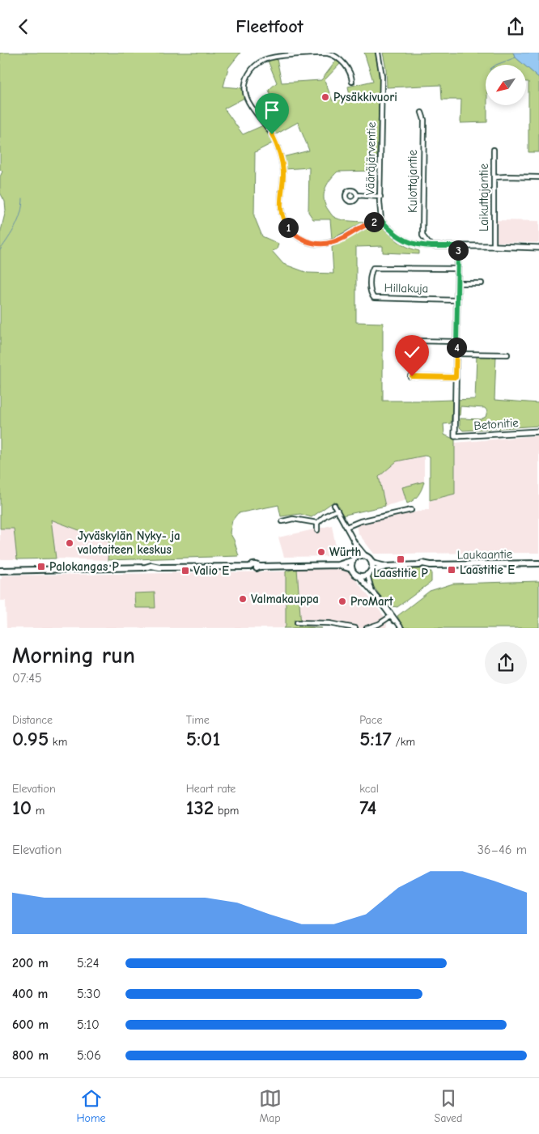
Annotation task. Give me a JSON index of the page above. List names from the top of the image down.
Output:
{
  "streets": {
    "main road": ["Laukaantie"],
    "street": [
      "Vääräjärventie",
      "Kulottajantie",
      "Laikuttajantie",
      "Hillakuja",
      "Betonitie"
    ]
  },
  "places": {
    "other": [
      "Pysäkkivuori",
      "Jyväskylän Nyky- ja valotaiteen keskus",
      "Würth",
      "Valmakauppa",
      "ProMart"
    ],
    "transit": [
      "Laastitie P",
      "Palokangas P",
      "Laastitie E",
      "Valio E"
    ]
  },
  "north": "bottom left",
  "page": {
    "header": "Fleetfoot",
    "pins": [
      "2",
      "1",
      "3",
      "4"
    ],
    "heading": ["Morning run", "07:45"],
    "stats": [
      ["Distance", "0.95 km"],
      ["Time", "5:01"],
      ["Pace", "5:17 /km"],
      ["Elevation", "10 m"],
      ["Heart rate", "132 bpm"],
      ["kcal", "74"]
    ],
    "chart": ["Elevation", "36–46 m"],
    "list": [
      {
        "name": "200 m",
        "note": "5:24"
      },
      {
        "name": "400 m",
        "note": "5:30"
      },
      {
        "name": "600 m",
        "note": "5:10"
      },
      {
        "name": "800 m",
        "note": "5:06"
      }
    ],
    "tabs": ["Home", "Map", "Saved"]
  }
}
